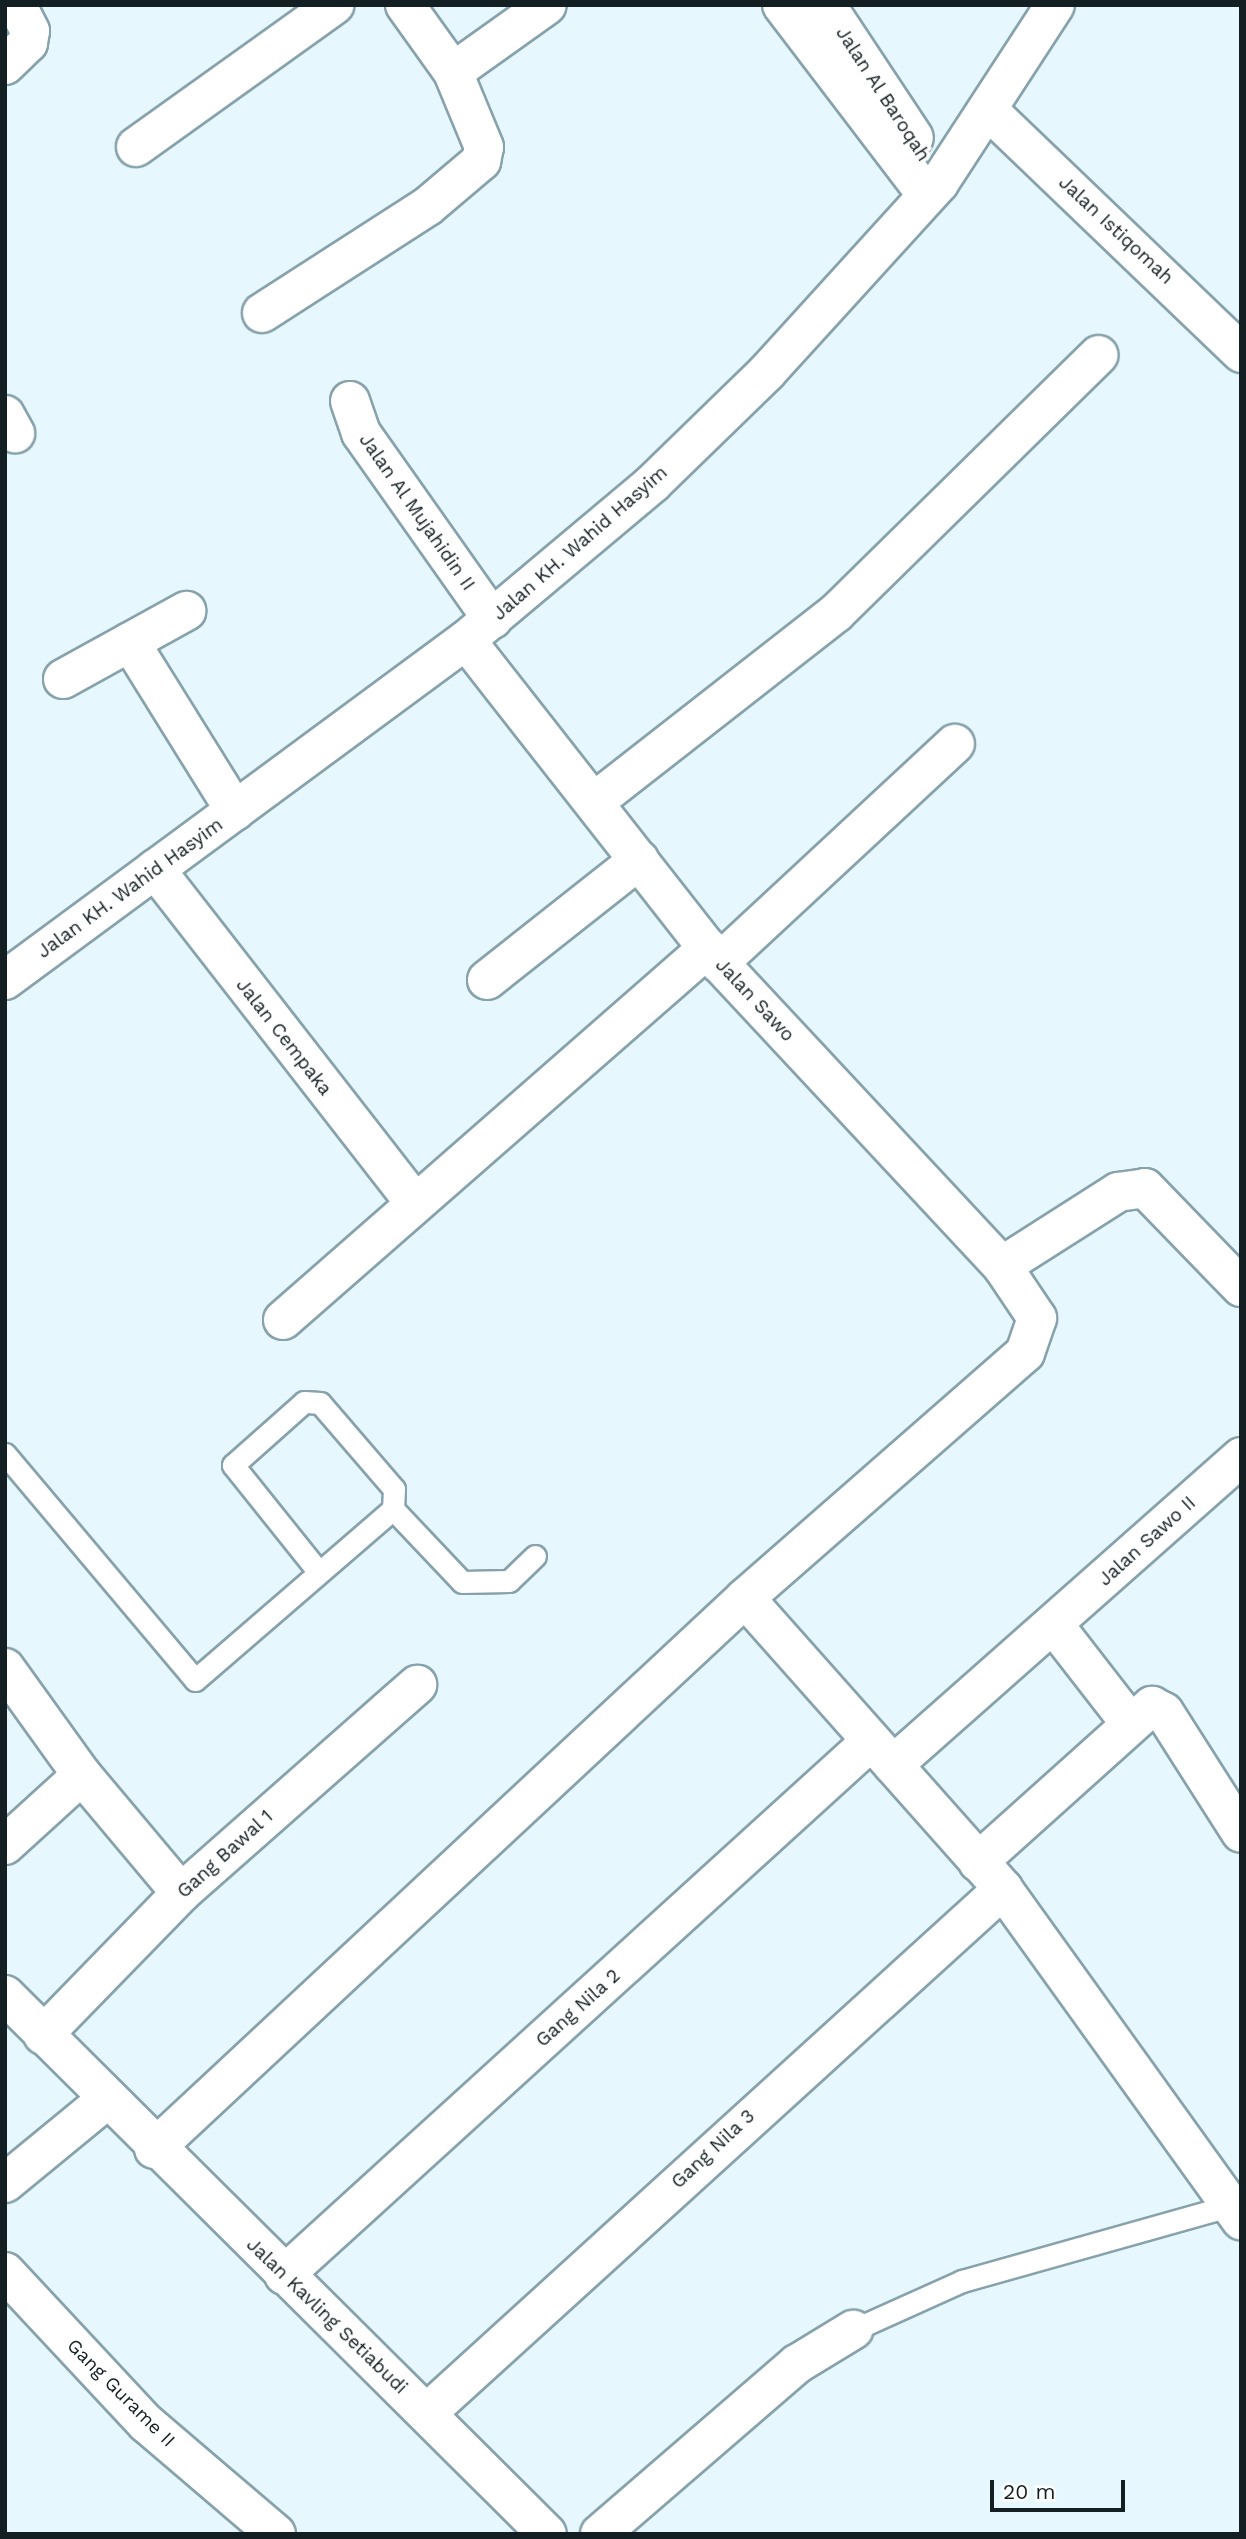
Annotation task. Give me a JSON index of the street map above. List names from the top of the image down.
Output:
{
  "streets": {
    "street": [
      "Jalan Al Baroqah",
      "Jalan Istiqomah",
      "Jalan Al Mujahidin II",
      "Jalan KH. Wahid Hasyim",
      "Jalan Sawo",
      "Jalan Cempaka",
      "Jalan Sawo II",
      "Gang Bawal 1",
      "Gang Nila 2",
      "Gang Nila 3",
      "Jalan Kavling Setiabudi",
      "Gang Gurame II"
    ]
  },
  "crossings": [
    ["Jalan Al Baroqah", "Jalan KH. Wahid Hasyim"],
    ["Jalan Istiqomah", "Jalan KH. Wahid Hasyim"],
    ["Jalan Al Mujahidin II", "Jalan KH. Wahid Hasyim"],
    ["Jalan Al Mujahidin II", "Jalan Sawo"],
    ["Jalan KH. Wahid Hasyim", "Jalan Sawo"],
    ["Jalan KH. Wahid Hasyim", "Jalan Cempaka"],
    ["Jalan Sawo II", "Gang Nila 2"],
    ["Gang Bawal 1", "Jalan Kavling Setiabudi"],
    ["Gang Nila 2", "Jalan Kavling Setiabudi"],
    ["Gang Nila 3", "Jalan Kavling Setiabudi"]
  ],
  "scale_bar": "20 m"
}
